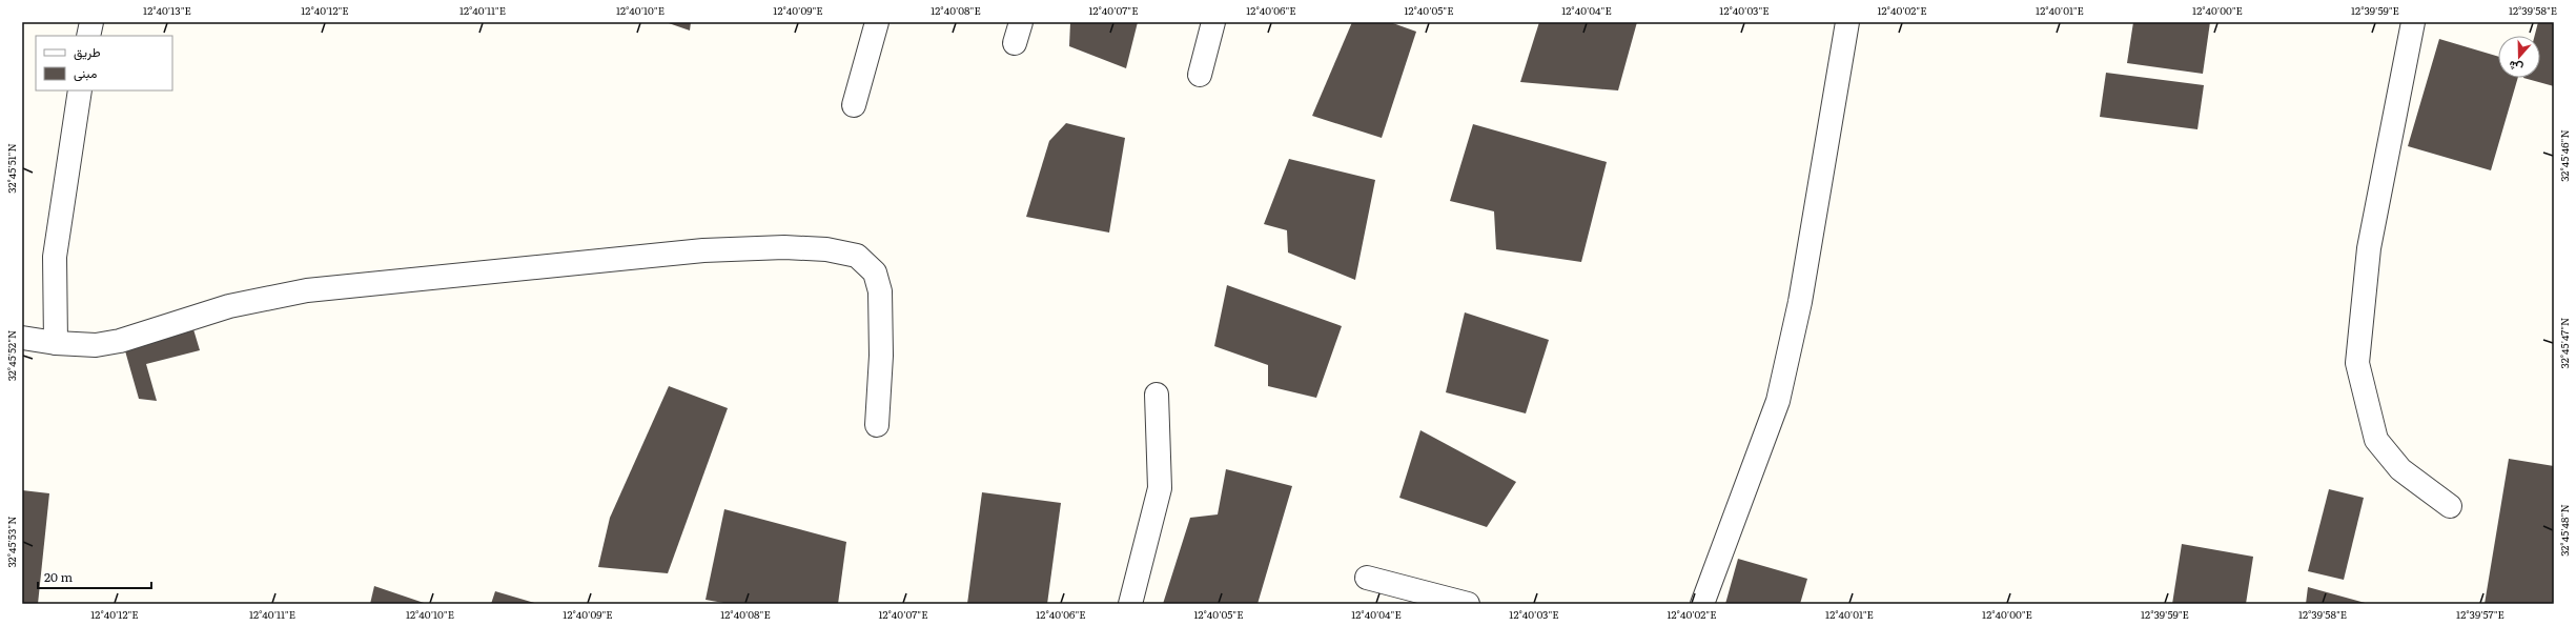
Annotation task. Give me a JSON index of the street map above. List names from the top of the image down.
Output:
{
  "legend": ["طريق", "مبنى"],
  "scale_bar": "20 m",
  "north": "bottom",
  "coordinates": [
    "12°40'13\"E",
    "12°40'12\"E",
    "12°40'11\"E",
    "12°40'10\"E",
    "12°40'09\"E",
    "12°40'08\"E",
    "12°40'07\"E",
    "12°40'06\"E",
    "12°40'05\"E",
    "12°40'04\"E",
    "12°40'03\"E",
    "12°40'02\"E",
    "12°40'01\"E",
    "12°40'00\"E",
    "12°39'59\"E",
    "12°39'58\"E",
    "32°45'46\"N",
    "32°45'51\"N",
    "32°45'47\"N",
    "32°45'52\"N",
    "32°45'48\"N",
    "32°45'53\"N",
    "12°39'57\"E"
  ]
}
